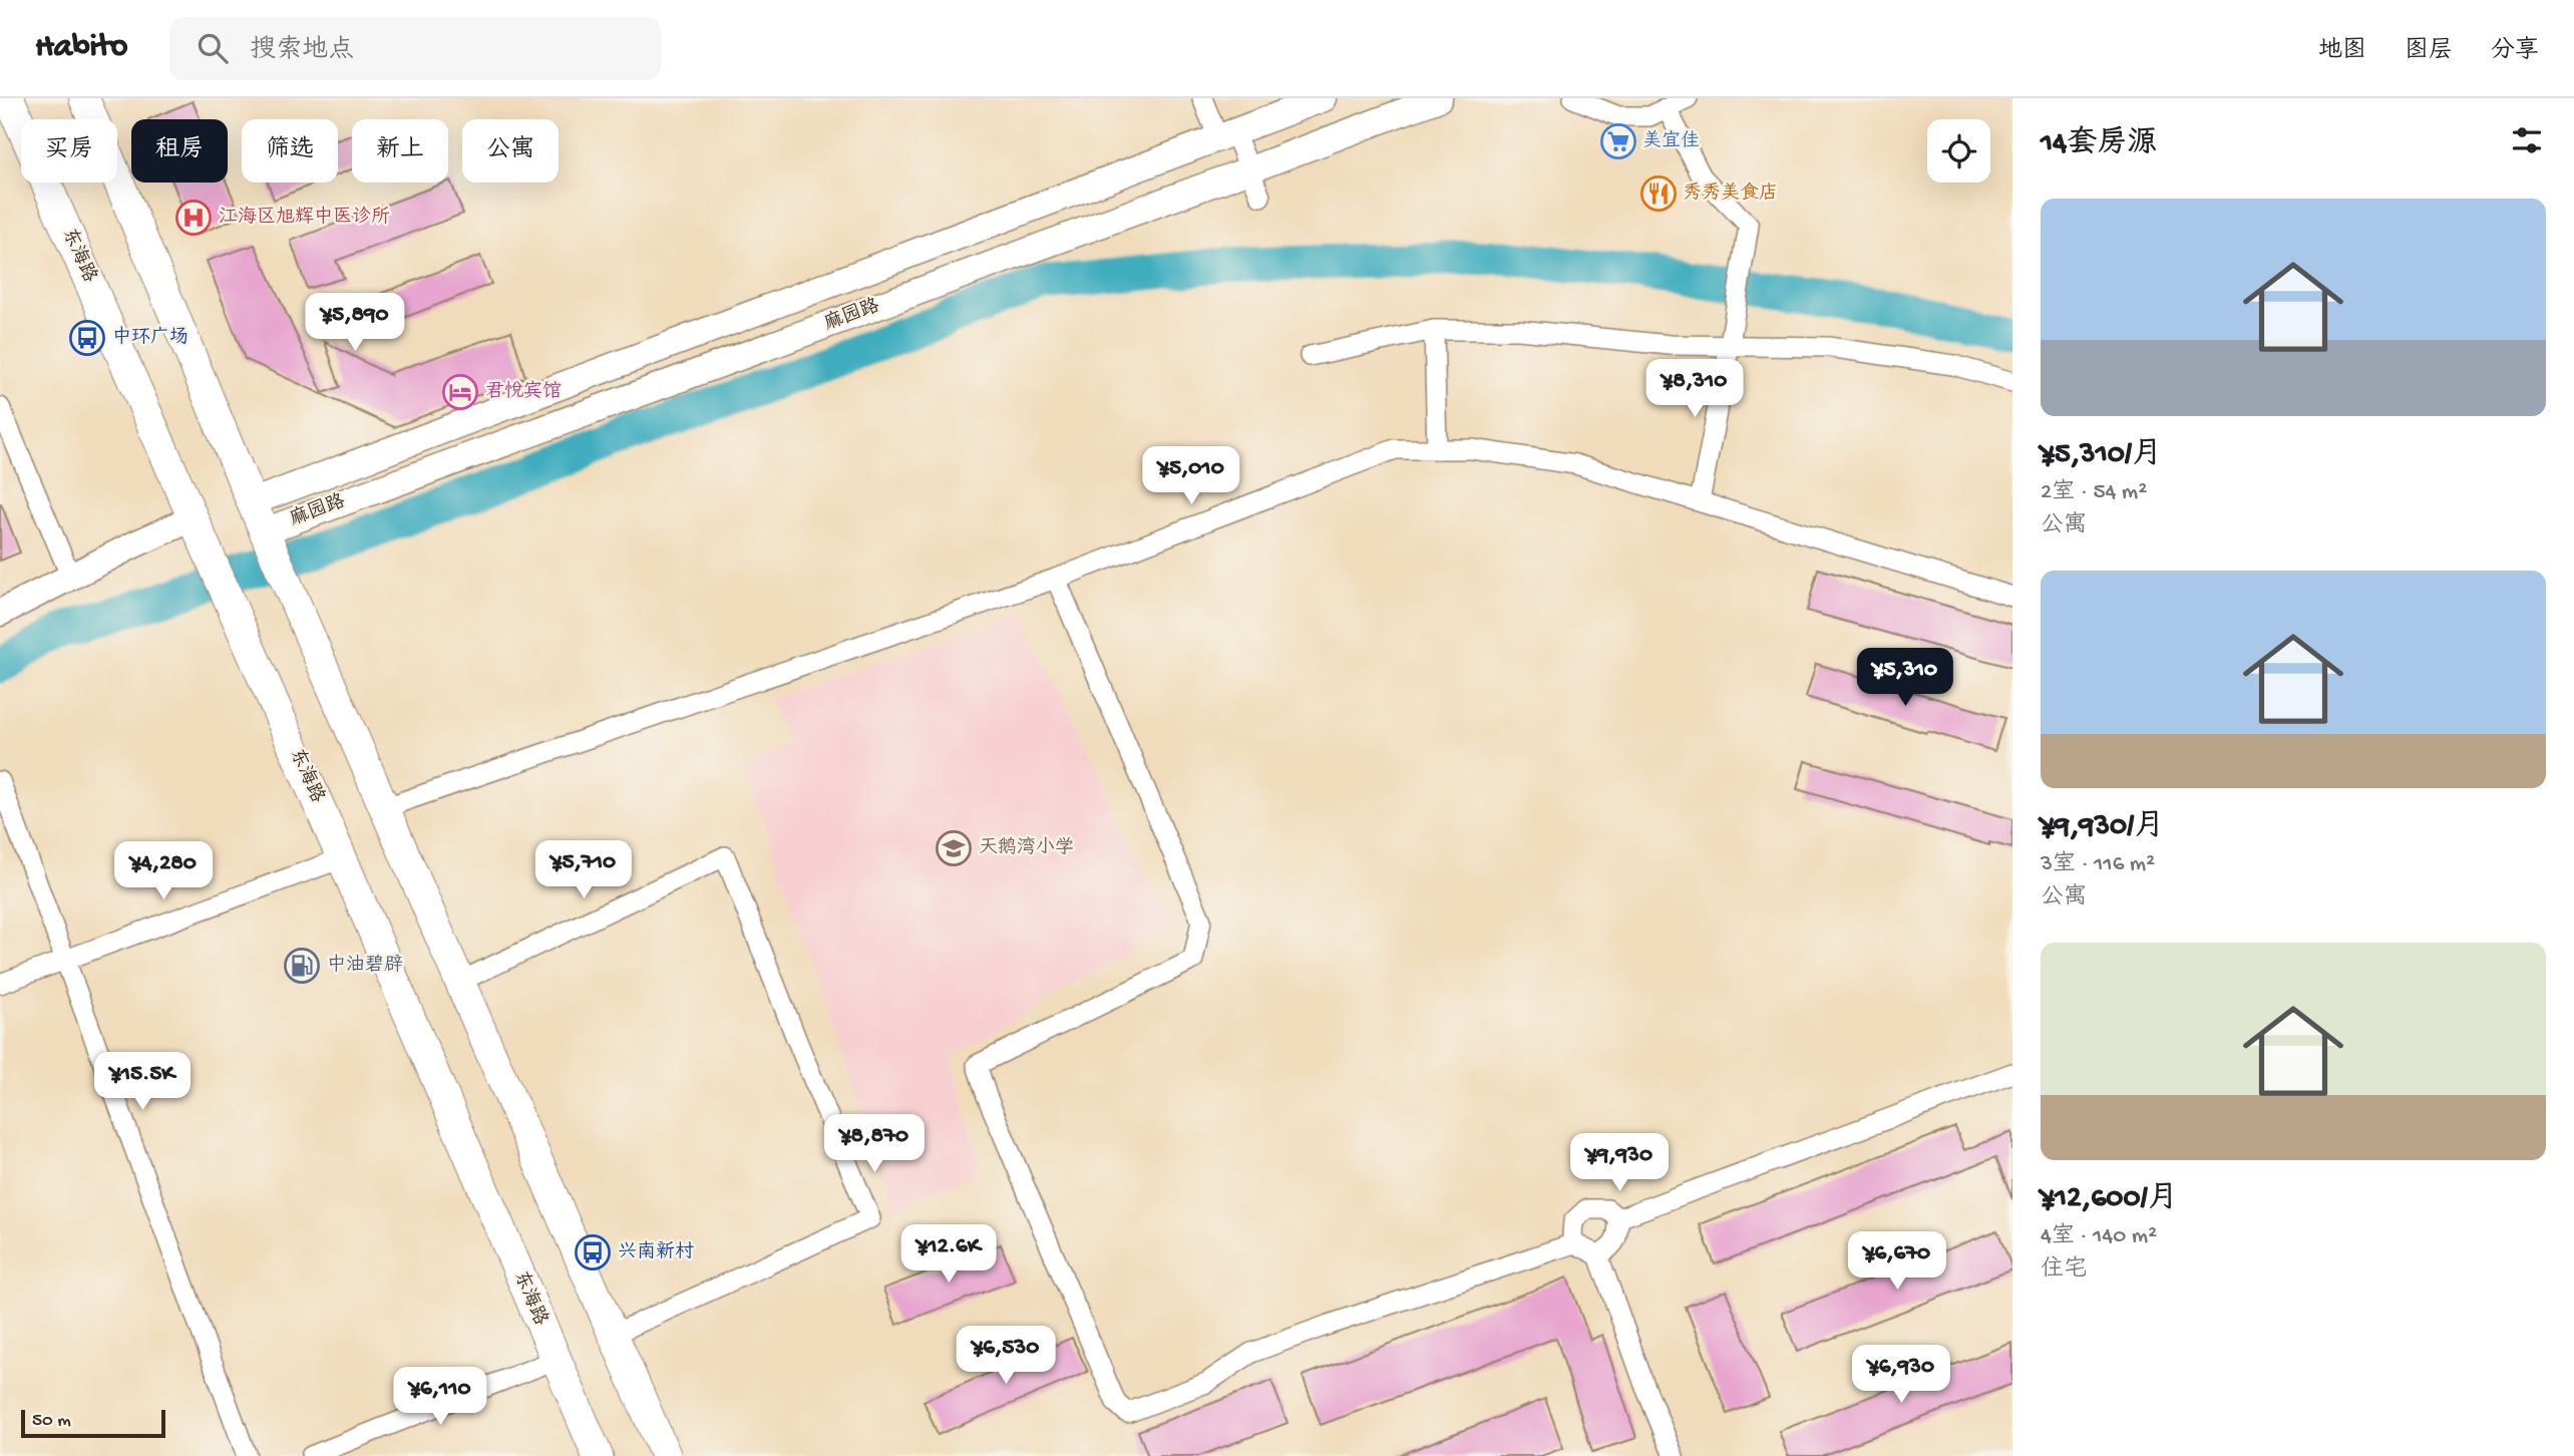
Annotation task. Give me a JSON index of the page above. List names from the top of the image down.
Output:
{
  "streets": {
    "main road": ["东海路"],
    "street": ["麻园路"]
  },
  "places": {
    "supermarket": ["美宜佳"],
    "restaurant": ["秀秀美食店"],
    "hospital": ["江海区旭辉中医诊所"],
    "bus stop": ["中环广场", "兴南新村"],
    "hotel": ["君悦宾馆"],
    "school or university": ["天鹅湾小学"],
    "fuel station": ["中油碧辟"]
  },
  "scale_bar": "50 m",
  "page": {
    "header": "Habito",
    "search": "搜索地点",
    "nav": ["地图", "图层", "分享"],
    "heading": "14套房源",
    "chip": [
      "买房",
      "租房",
      "筛选",
      "新上",
      "公寓"
    ],
    "list": [
      {
        "name": "¥5,310/月",
        "note": "2室 · 54 m² · 公寓"
      },
      {
        "name": "¥9,930/月",
        "note": "3室 · 116 m² · 公寓"
      },
      {
        "name": "¥12,600/月",
        "note": "4室 · 140 m² · 住宅"
      }
    ],
    "price": [
      "¥5,890",
      "¥8,310",
      "¥5,010",
      "¥5,310",
      "¥5,710",
      "¥4,280",
      "¥15.5K",
      "¥8,870",
      "¥9,930",
      "¥12.6K",
      "¥6,670",
      "¥6,530",
      "¥6,930",
      "¥6,110"
    ],
    "scale": "50 m"
  }
}
